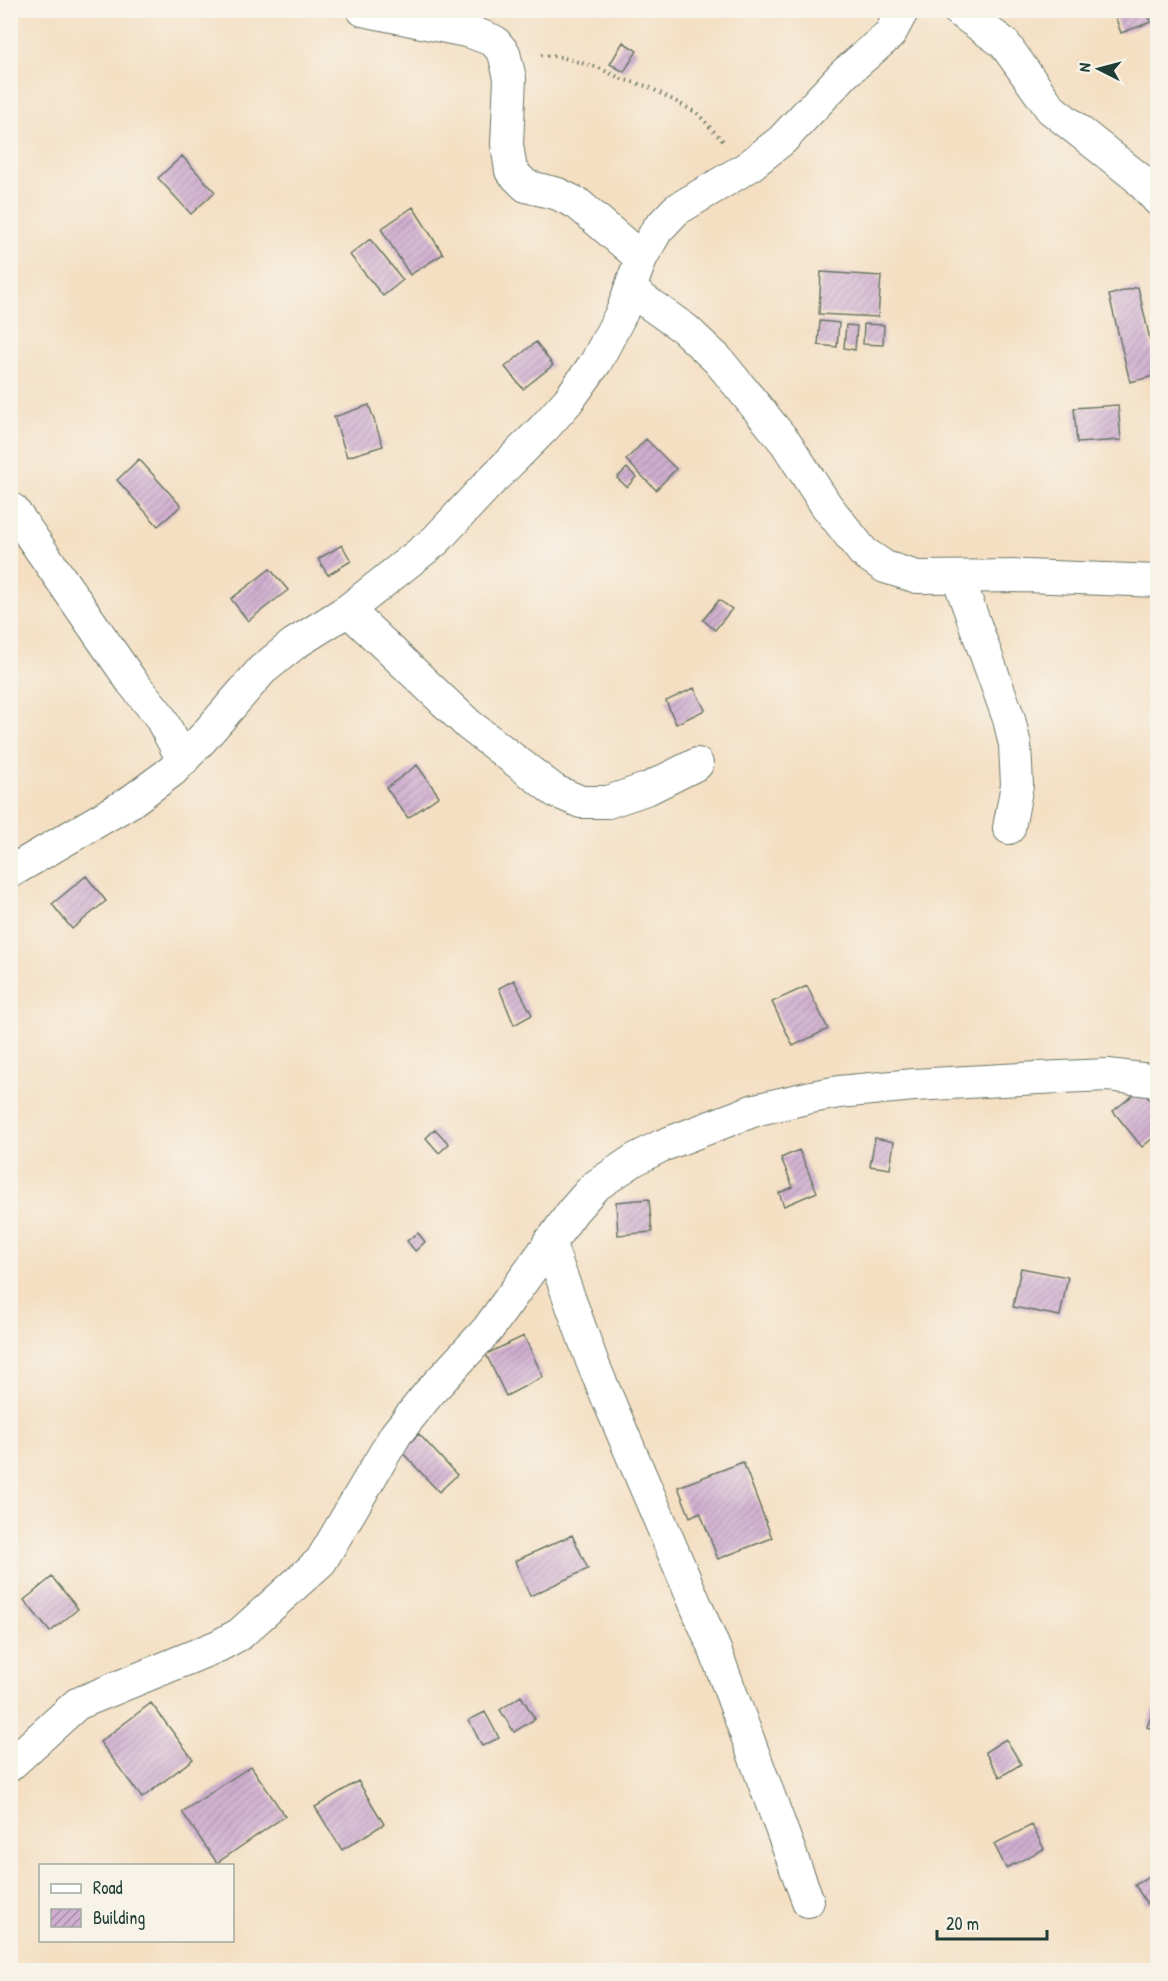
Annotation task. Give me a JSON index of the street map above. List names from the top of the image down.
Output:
{
  "legend": ["Road", "Building"],
  "scale_bar": "20 m",
  "north": "left"
}
